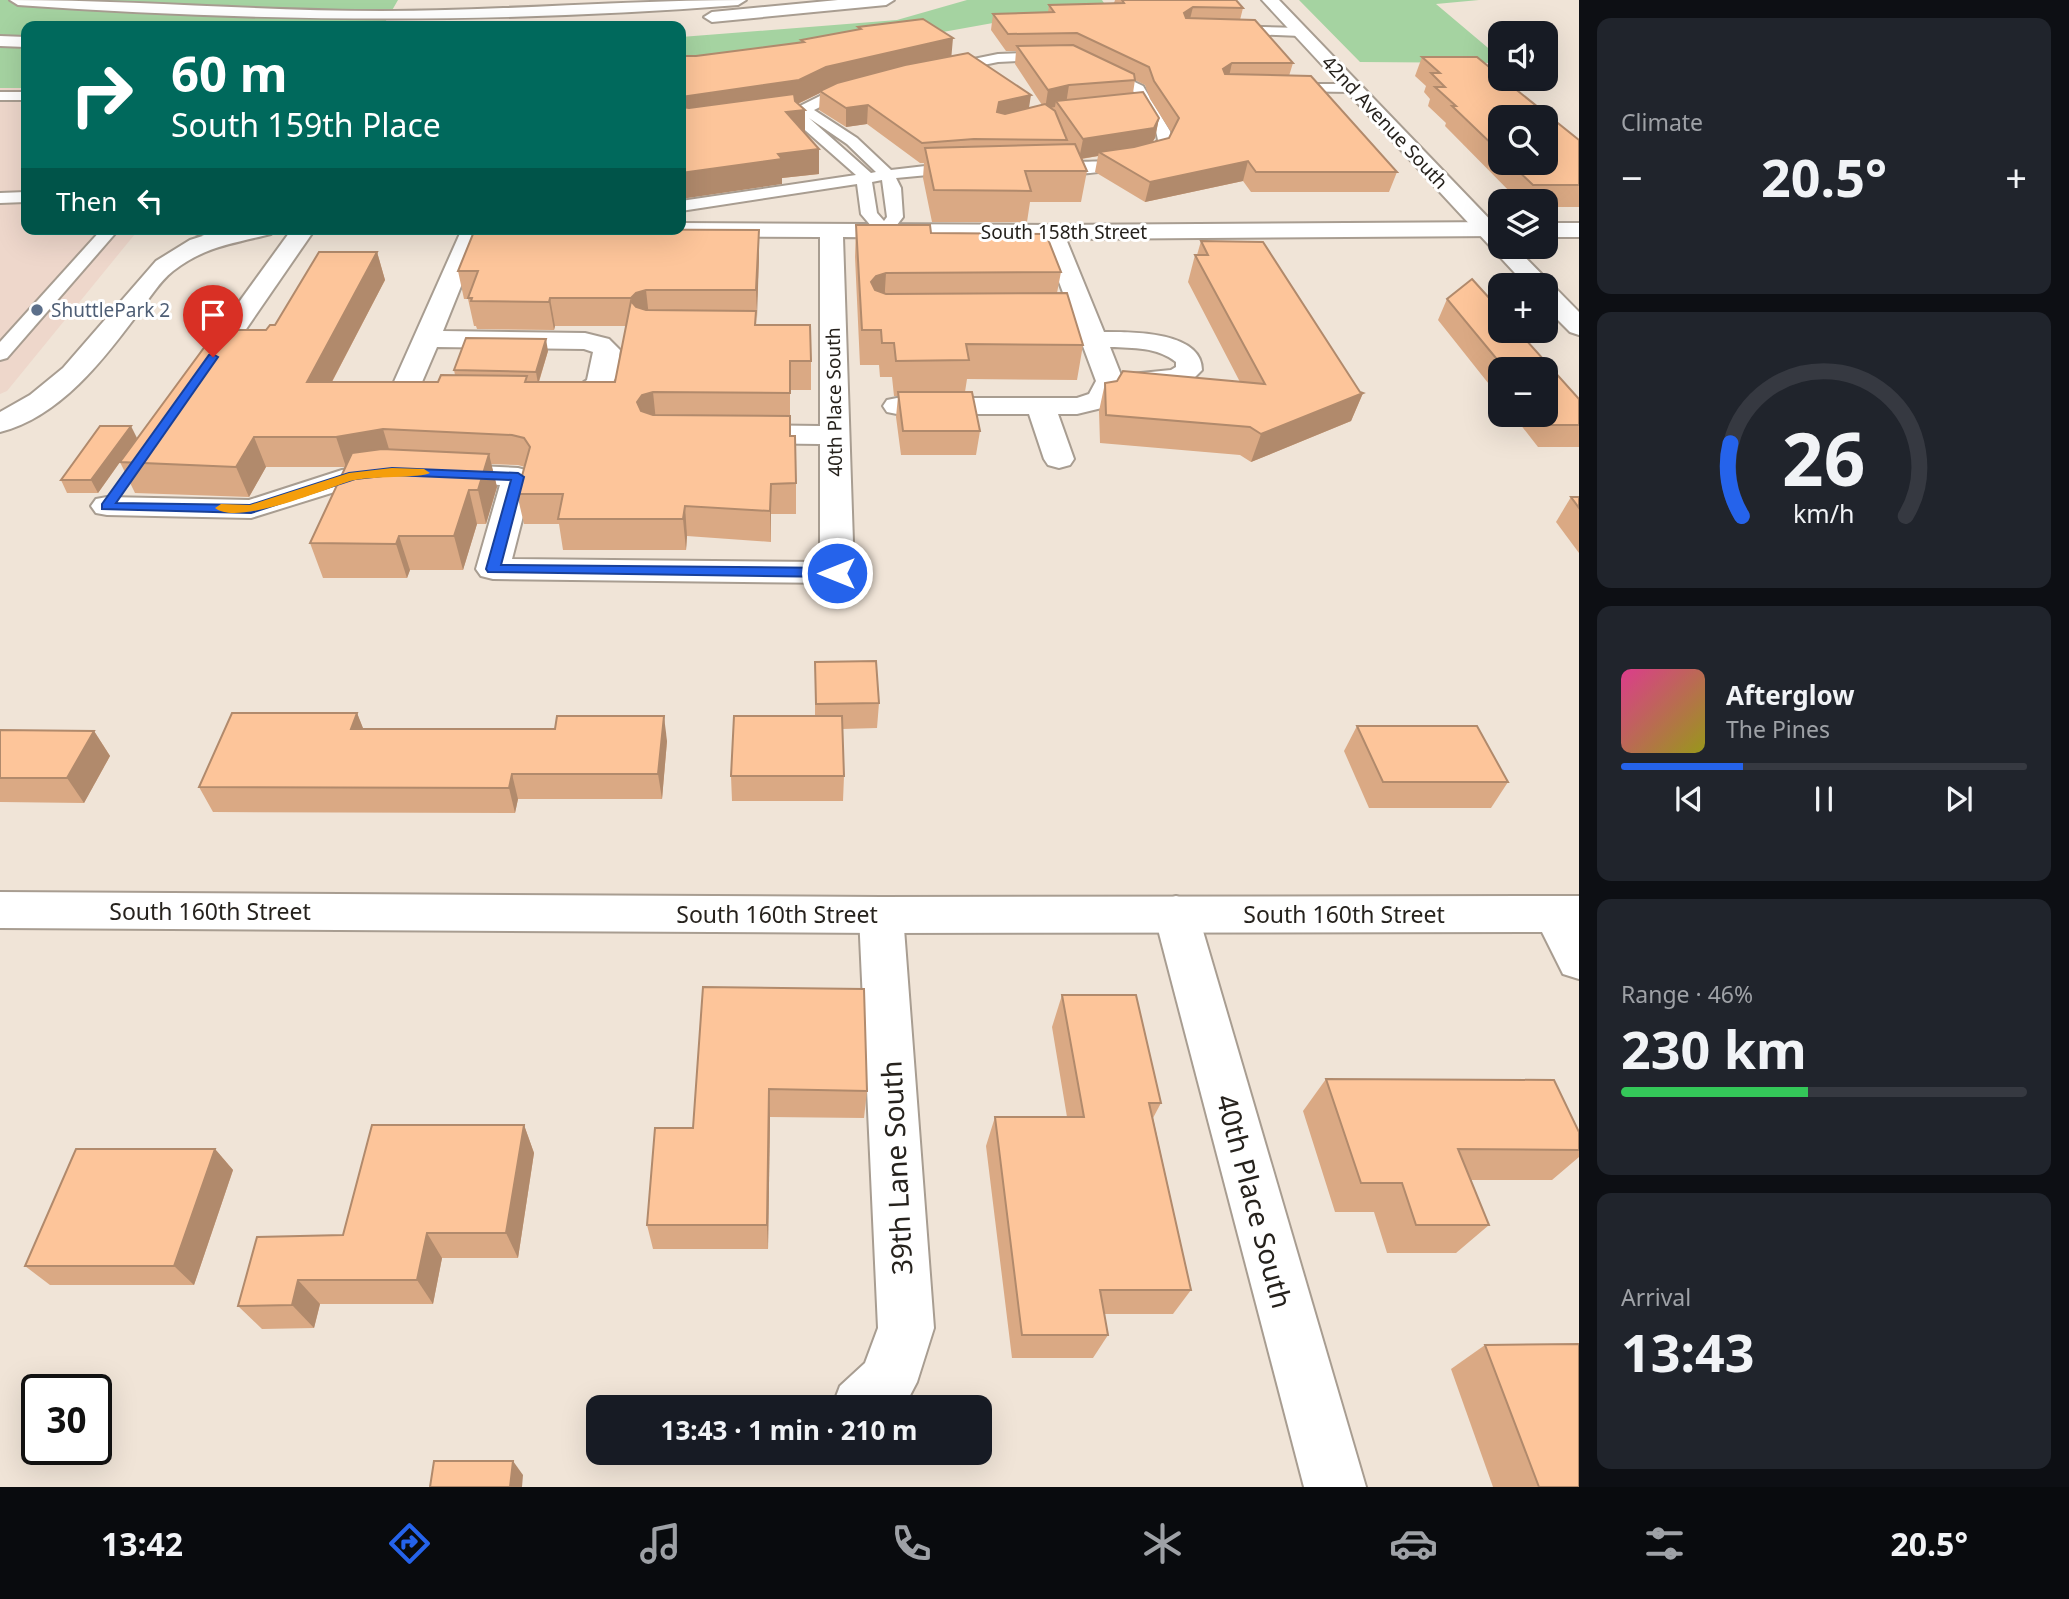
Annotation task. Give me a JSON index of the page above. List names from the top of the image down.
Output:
{
  "streets": {
    "main road": [
      "42nd Avenue South",
      "South 158th Street",
      "40th Place South",
      "South 160th Street",
      "39th Lane South"
    ]
  },
  "crossings": [
    ["South 158th Street", "40th Place South"],
    ["40th Place South", "South 160th Street"],
    ["South 160th Street", "39th Lane South"]
  ],
  "places": ["ShuttlePark 2"],
  "page": {
    "tile": [
      "Climate",
      ["Range · 46%", "230 km"],
      ["Arrival", "13:43"]
    ],
    "map_buttons": ["+", "−"],
    "turn": ["60 m", "South 159th Place"],
    "heat": ["−", "20.5°", "+"],
    "then": "Then",
    "song": ["Afterglow", "The Pines"],
    "limit": "30",
    "trip": "13:43 · 1 min · 210 m",
    "tabs": ["13:42", "20.5°"],
    "gauge": ["26", "km/h"]
  }
}
